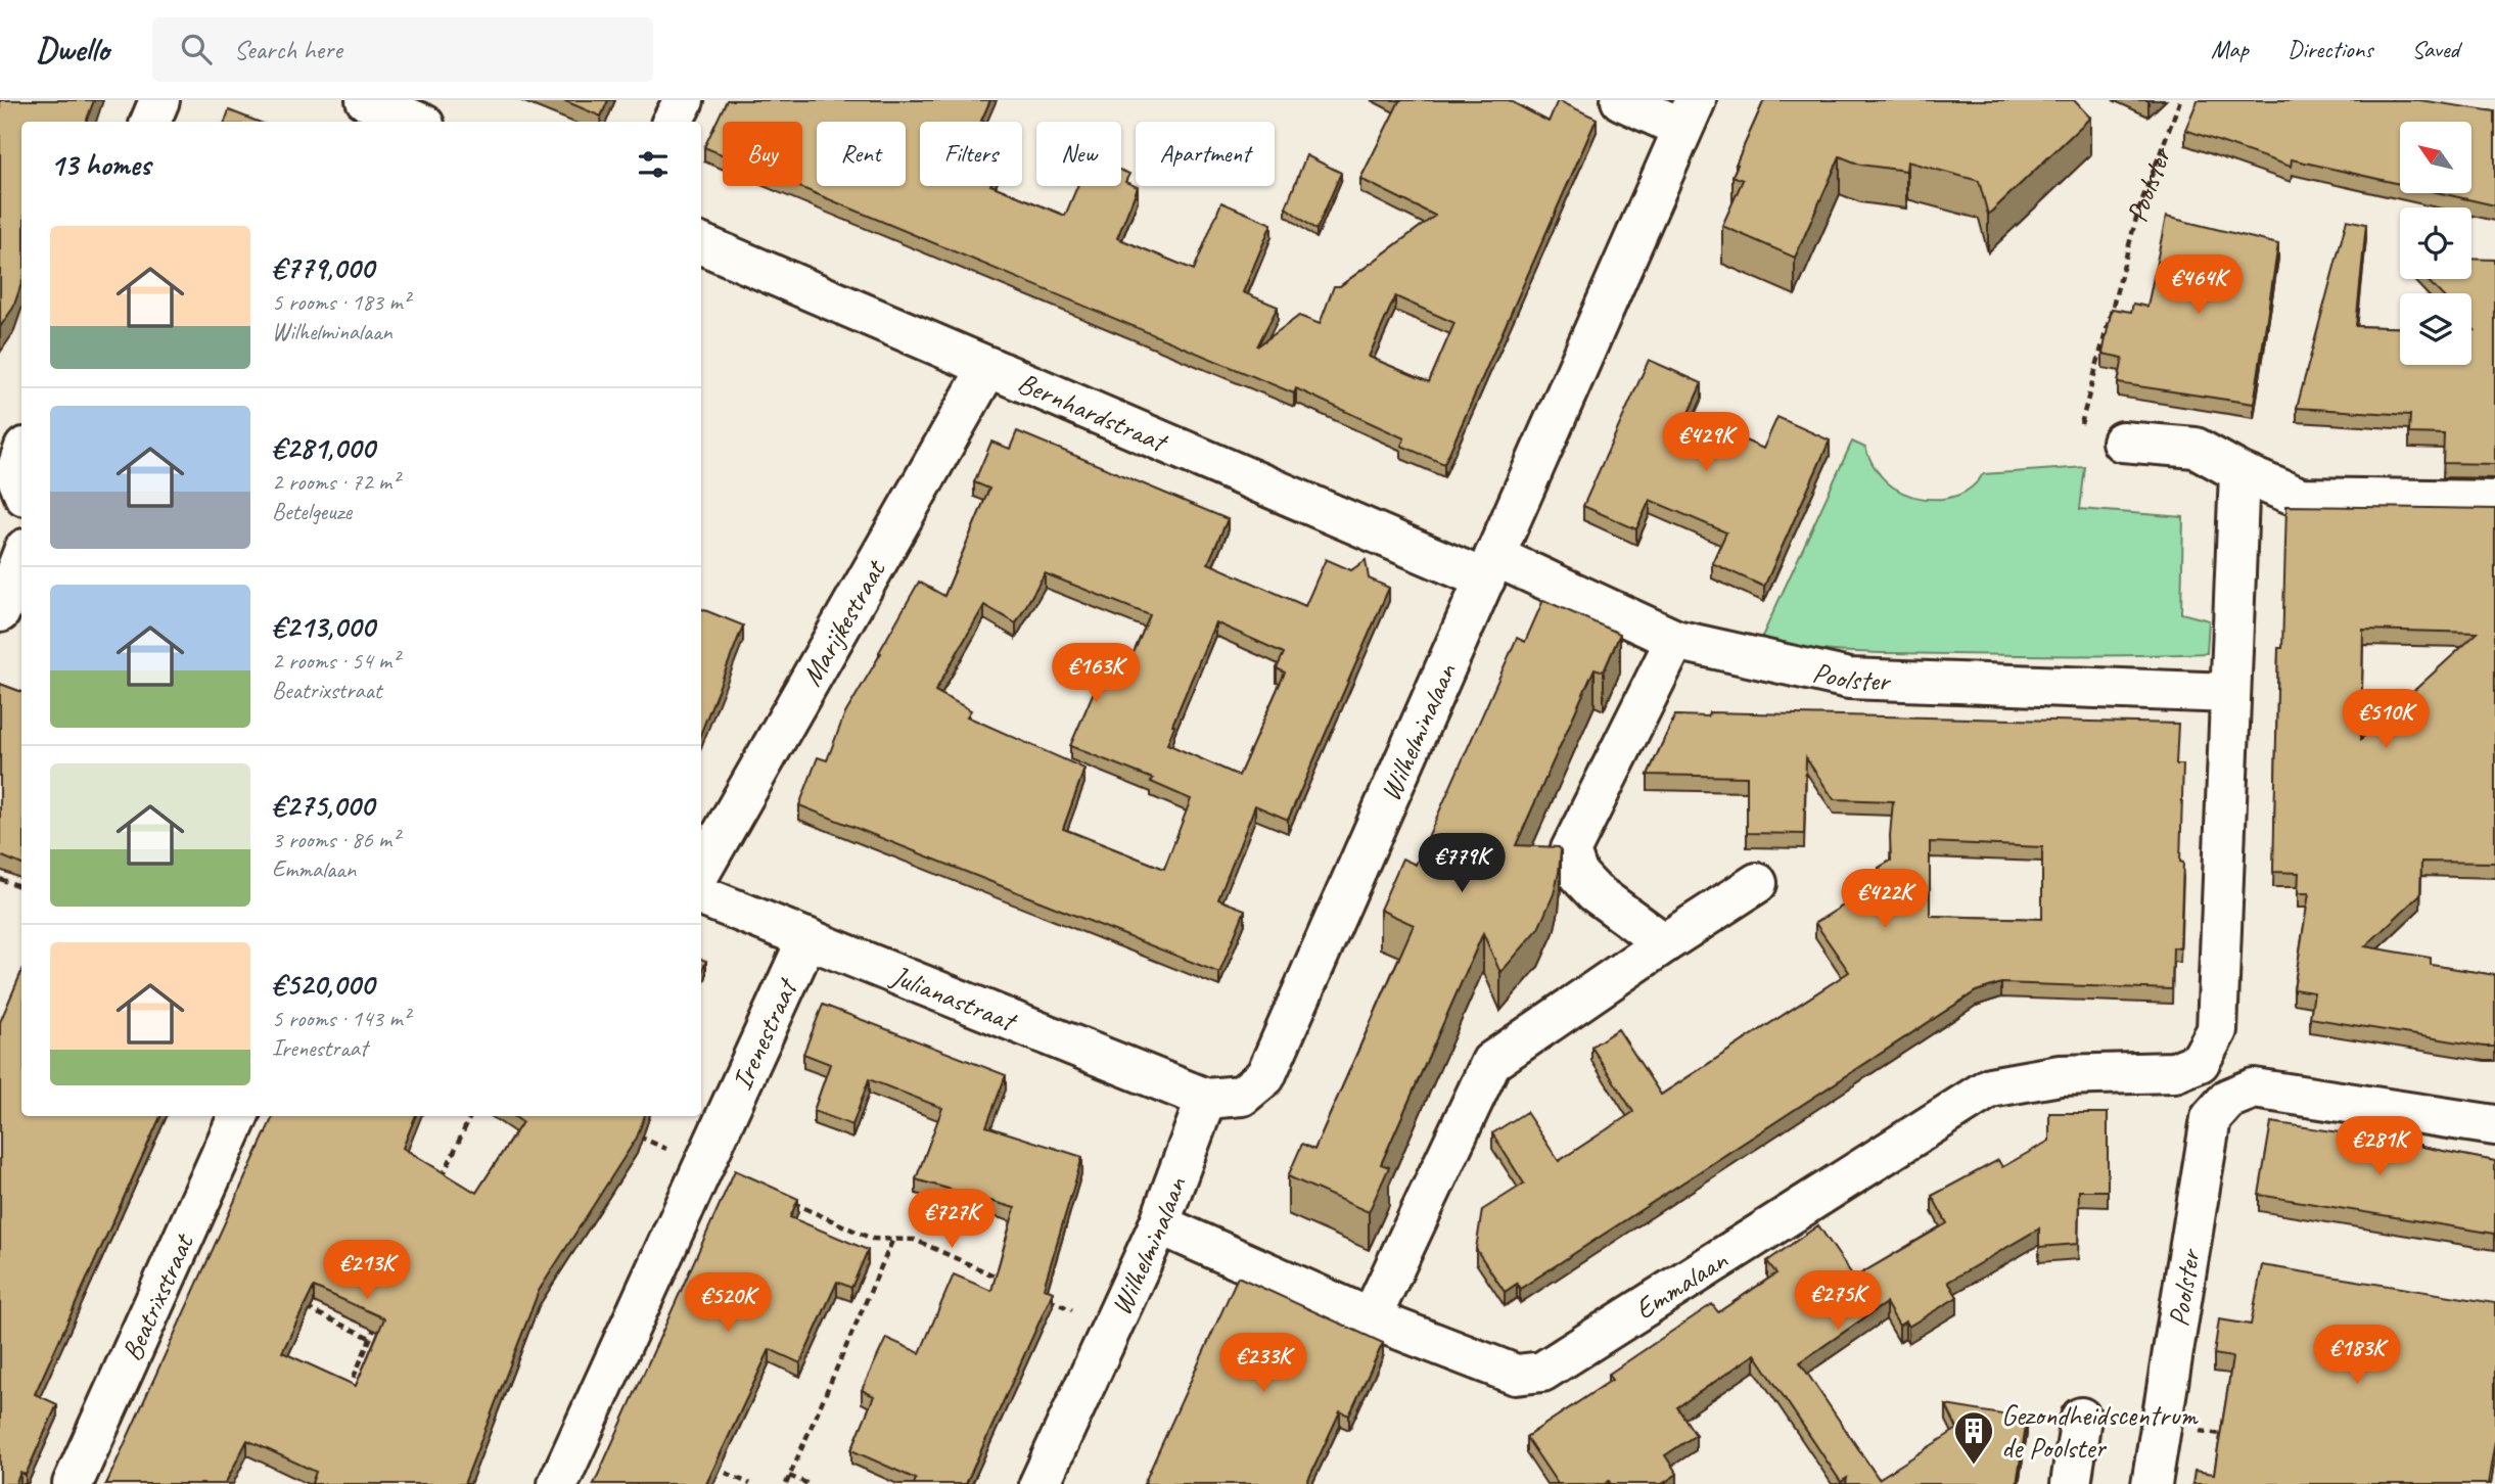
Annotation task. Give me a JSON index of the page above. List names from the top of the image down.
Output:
{
  "streets": {
    "street": [
      "Poolster",
      "Bernhardstraat",
      "Marijkestraat",
      "Wilhelminalaan",
      "Julianastraat",
      "Irenestraat",
      "Emmalaan",
      "Beatrixstraat"
    ]
  },
  "crossings": [
    ["Poolster", "Bernhardstraat"],
    ["Poolster", "Wilhelminalaan"],
    ["Poolster", "Emmalaan"],
    ["Bernhardstraat", "Marijkestraat"],
    ["Bernhardstraat", "Wilhelminalaan"],
    ["Wilhelminalaan", "Julianastraat"],
    ["Wilhelminalaan", "Emmalaan"],
    ["Julianastraat", "Irenestraat"]
  ],
  "places": {
    "building": ["Gezondheidscentrum de Poolster"]
  },
  "north": "top left",
  "page": {
    "header": "Dwello",
    "search": "Search here",
    "nav": ["Map", "Directions", "Saved"],
    "chip": [
      "Buy",
      "Rent",
      "Filters",
      "New",
      "Apartment"
    ],
    "heading": "13 homes",
    "list": [
      {
        "name": "€779,000",
        "note": "5 rooms · 183 m² · Wilhelminalaan"
      },
      {
        "name": "€281,000",
        "note": "2 rooms · 72 m² · Betelgeuze"
      },
      {
        "name": "€213,000",
        "note": "2 rooms · 54 m² · Beatrixstraat"
      },
      {
        "name": "€275,000",
        "note": "3 rooms · 86 m² · Emmalaan"
      },
      {
        "name": "€520,000",
        "note": "5 rooms · 143 m² · Irenestraat"
      }
    ],
    "price": [
      "€464K",
      "€429K",
      "€163K",
      "€510K",
      "€779K",
      "€422K",
      "€281K",
      "€727K",
      "€213K",
      "€275K",
      "€520K",
      "€183K",
      "€233K"
    ]
  }
}
